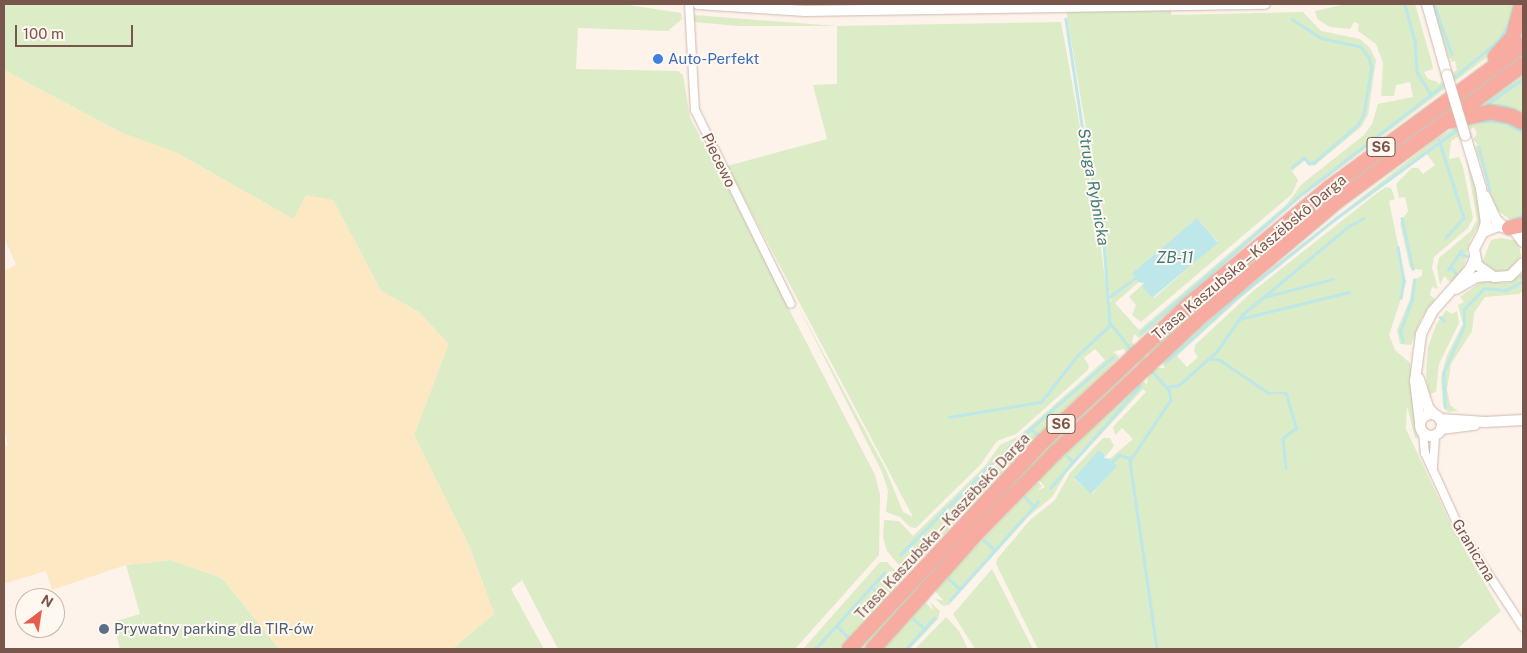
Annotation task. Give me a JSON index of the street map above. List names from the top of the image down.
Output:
{
  "streets": {
    "highway": ["S6", "Trasa Kaszubska – Kaszëbskô Darga"],
    "main road": ["Graniczna"],
    "street": ["Piecewo"]
  },
  "water": ["Struga Rybnicka", "ZB-11"],
  "places": ["Auto-Perfekt", "Prywatny parking dla TIR-ów"],
  "scale_bar": "100 m",
  "north": "top right"
}
